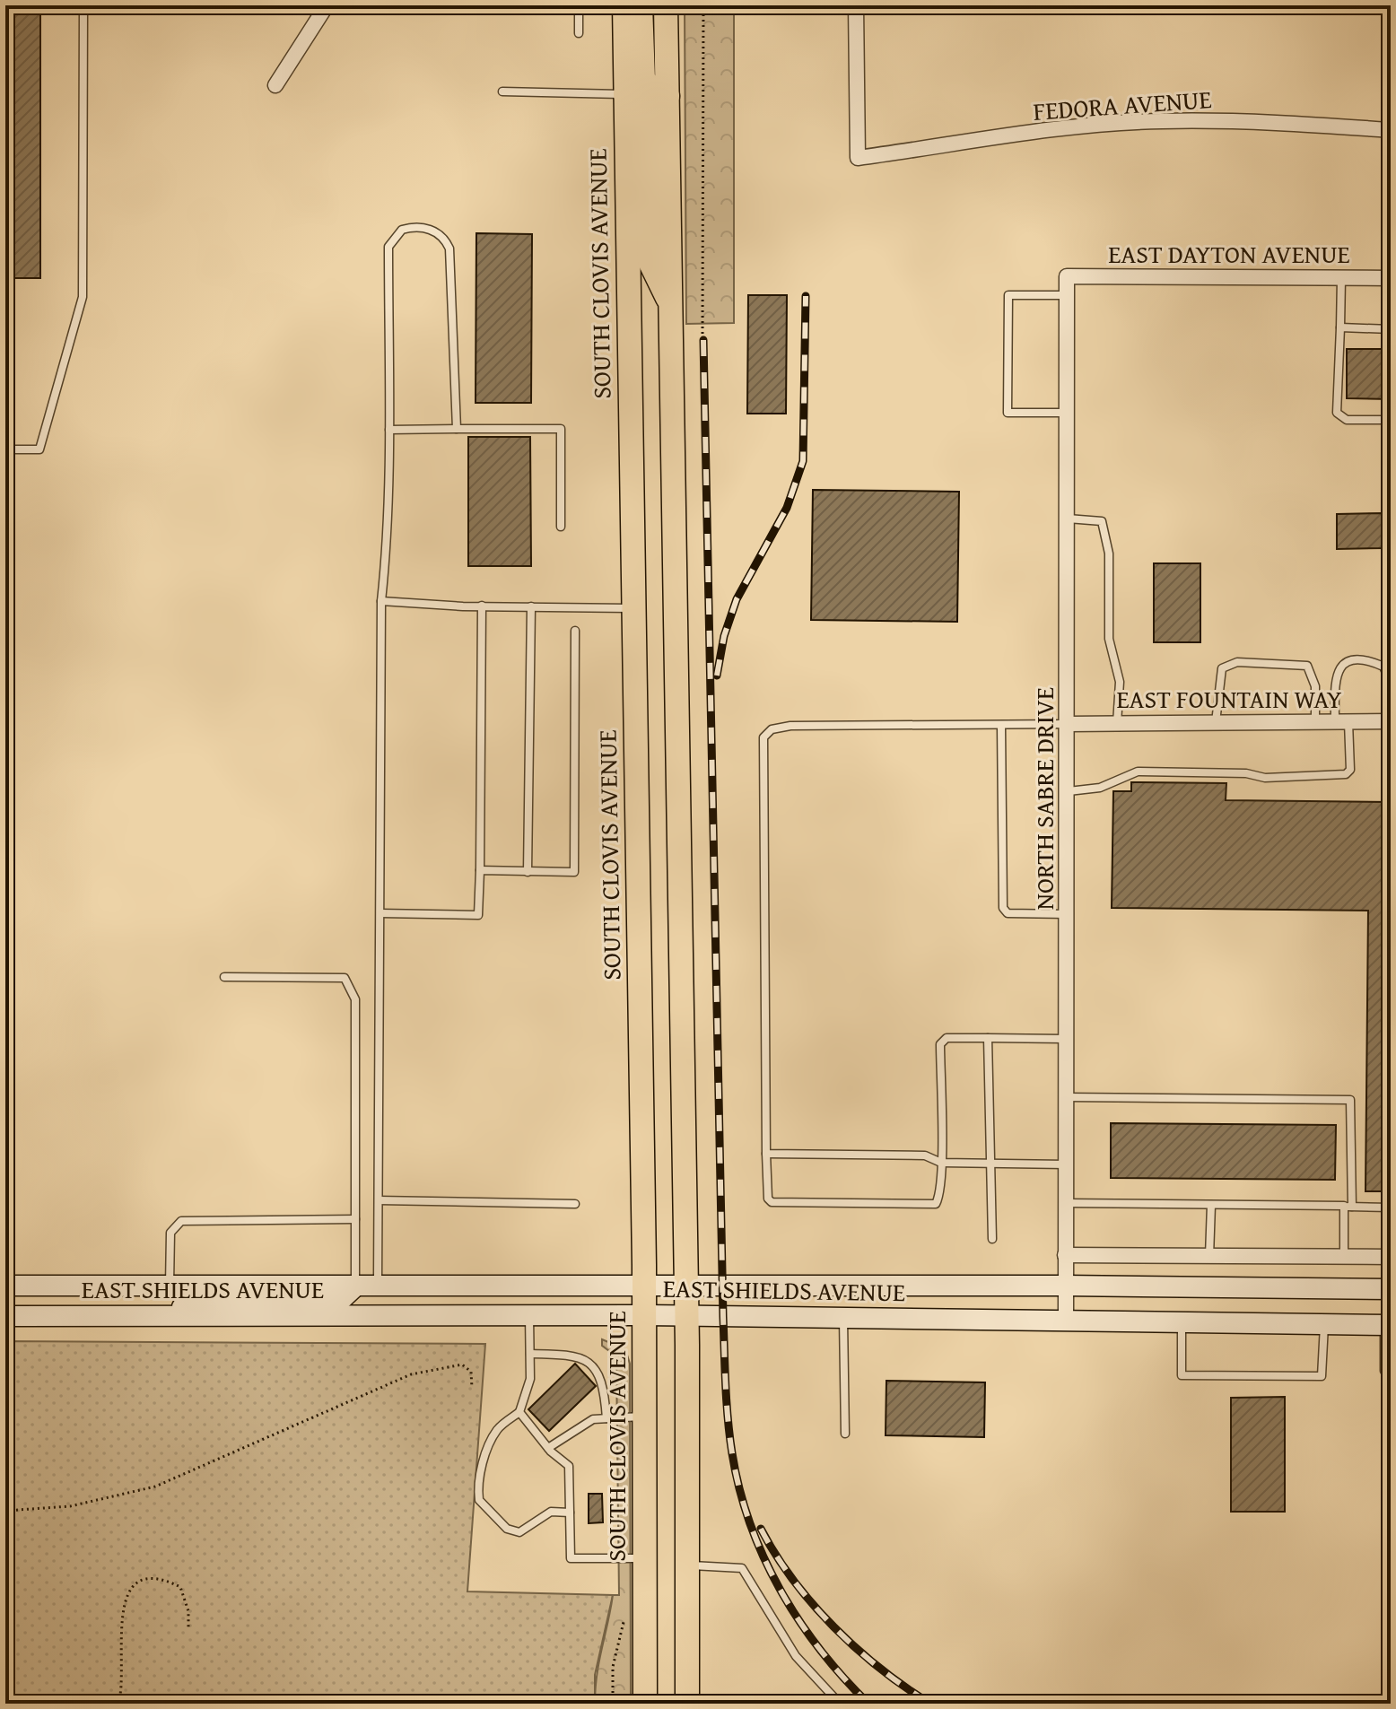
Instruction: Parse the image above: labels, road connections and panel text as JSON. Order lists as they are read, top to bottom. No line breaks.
{"streets":{"main road":["SOUTH CLOVIS AVENUE","EAST SHIELDS AVENUE"],"street":["FEDORA AVENUE","EAST DAYTON AVENUE","EAST FOUNTAIN WAY","NORTH SABRE DRIVE"]},"crossings":[["EAST DAYTON AVENUE","NORTH SABRE DRIVE"],["SOUTH CLOVIS AVENUE","EAST SHIELDS AVENUE"],["EAST FOUNTAIN WAY","NORTH SABRE DRIVE"],["NORTH SABRE DRIVE","EAST SHIELDS AVENUE"]]}
